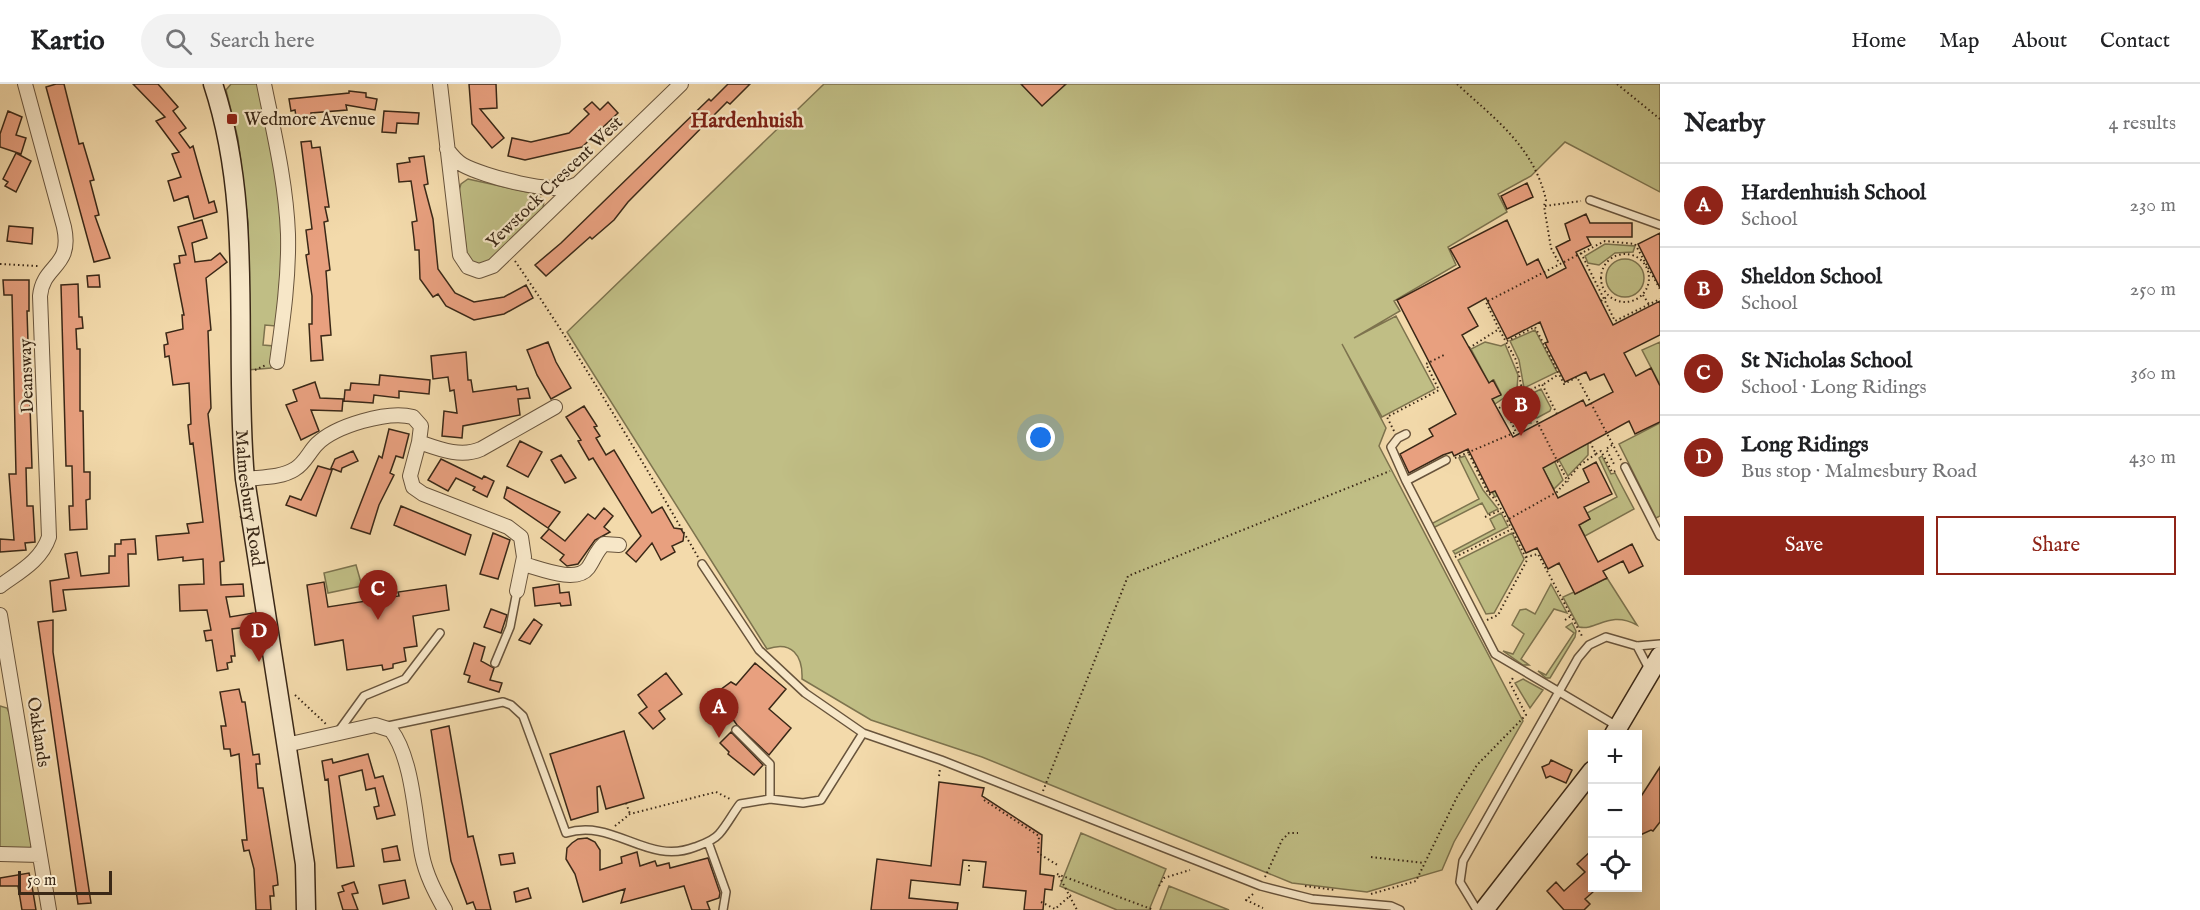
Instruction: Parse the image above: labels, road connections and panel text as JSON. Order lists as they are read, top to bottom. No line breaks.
{"streets":{"main road":["Malmesbury Road"],"street":["Yewstock Crescent West","Deansway","Oaklands"]},"districts":["Hardenhuish"],"places":{"transit":["Wedmore Avenue"]},"scale_bar":"50 m","page":{"header":"Kartio","search":"Search here","nav":["Home","Map","About","Contact"],"heading":["Nearby","4 results"],"list":[{"mark":"A","name":"Hardenhuish School","note":"School","value":"230 m"},{"mark":"B","name":"Sheldon School","note":"School","value":"250 m"},{"mark":"C","name":"St Nicholas School","note":"School · Long Ridings","value":"360 m"},{"mark":"D","name":"Long Ridings","note":"Bus stop · Malmesbury Road","value":"430 m"}],"pins":["B","C","D","A"],"buttons":["Save","Share"],"map_buttons":["+","−"],"scale":"50 m"}}
